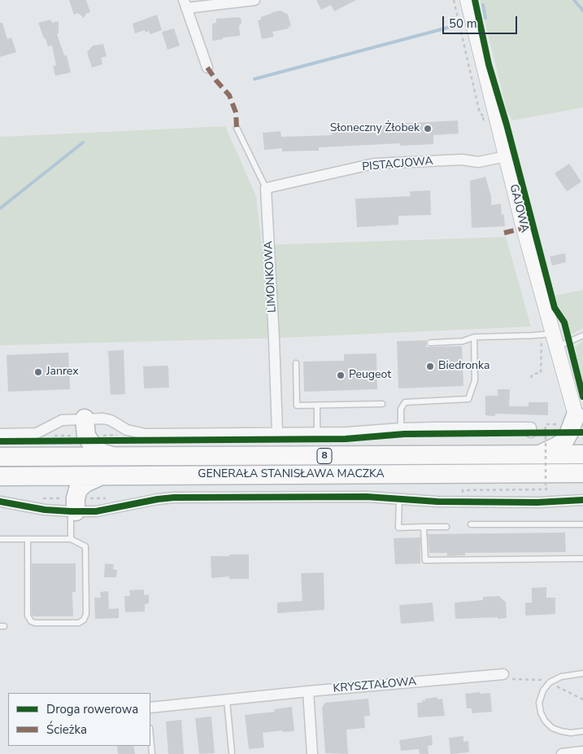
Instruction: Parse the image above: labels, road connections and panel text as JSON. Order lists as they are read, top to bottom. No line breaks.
{"streets":{"highway":["8","GENERAŁA STANISŁAWA MACZKA"],"street":["PISTACJOWA","GAJOWA","LIMONKOWA","KRYSZTAŁOWA"]},"crossings":[["PISTACJOWA","GAJOWA"],["PISTACJOWA","LIMONKOWA"]],"places":["Słoneczny Żłobek","Biedronka","Janrex","Peugeot"],"legend":["Droga rowerowa","Ścieżka"],"scale_bar":"50 m"}
